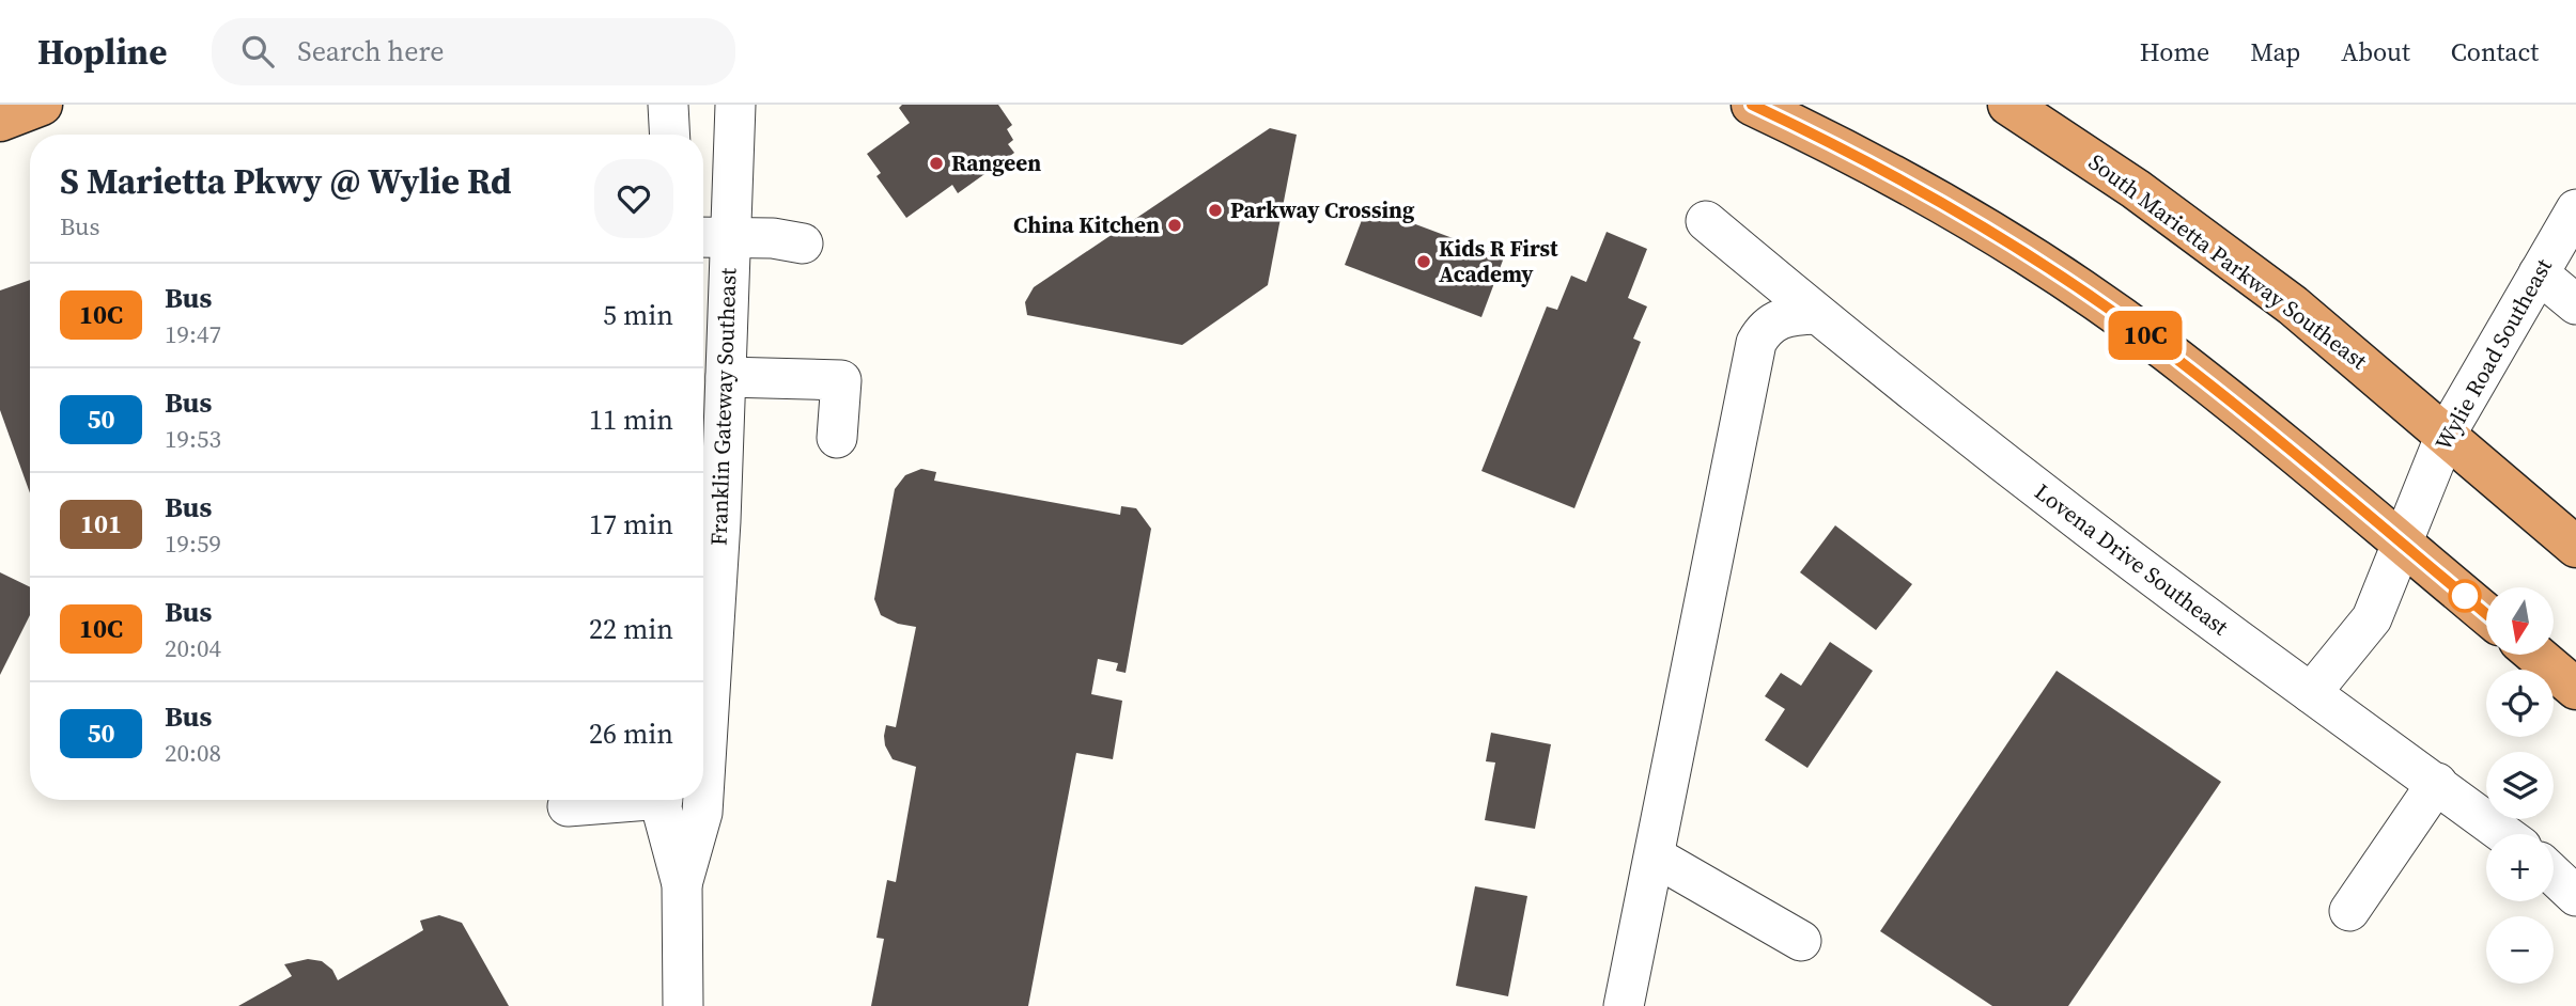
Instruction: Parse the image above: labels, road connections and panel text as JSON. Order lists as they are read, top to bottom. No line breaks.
{"streets":{"highway":["South Marietta Parkway Southeast"],"street":["Wylie Road Southeast","Franklin Gateway Southeast","Lovena Drive Southeast"]},"crossings":[["South Marietta Parkway Southeast","Wylie Road Southeast"]],"places":["Rangeen","Parkway Crossing","China Kitchen","Kids R First Academy"],"lines":["bus line 10C"],"north":"bottom","page":{"header":"Hopline","search":"Search here","nav":["Home","Map","About","Contact"],"on_map":"10C","heading":["S Marietta Pkwy @ Wylie Rd","Bus"],"list":[{"mark":"10C","name":"Bus","note":"19:47","value":"5 min"},{"mark":"50","name":"Bus","note":"19:53","value":"11 min"},{"mark":"101","name":"Bus","note":"19:59","value":"17 min"},{"mark":"10C","name":"Bus","note":"20:04","value":"22 min"},{"mark":"50","name":"Bus","note":"20:08","value":"26 min"}],"map_buttons":["+","−"]}}
